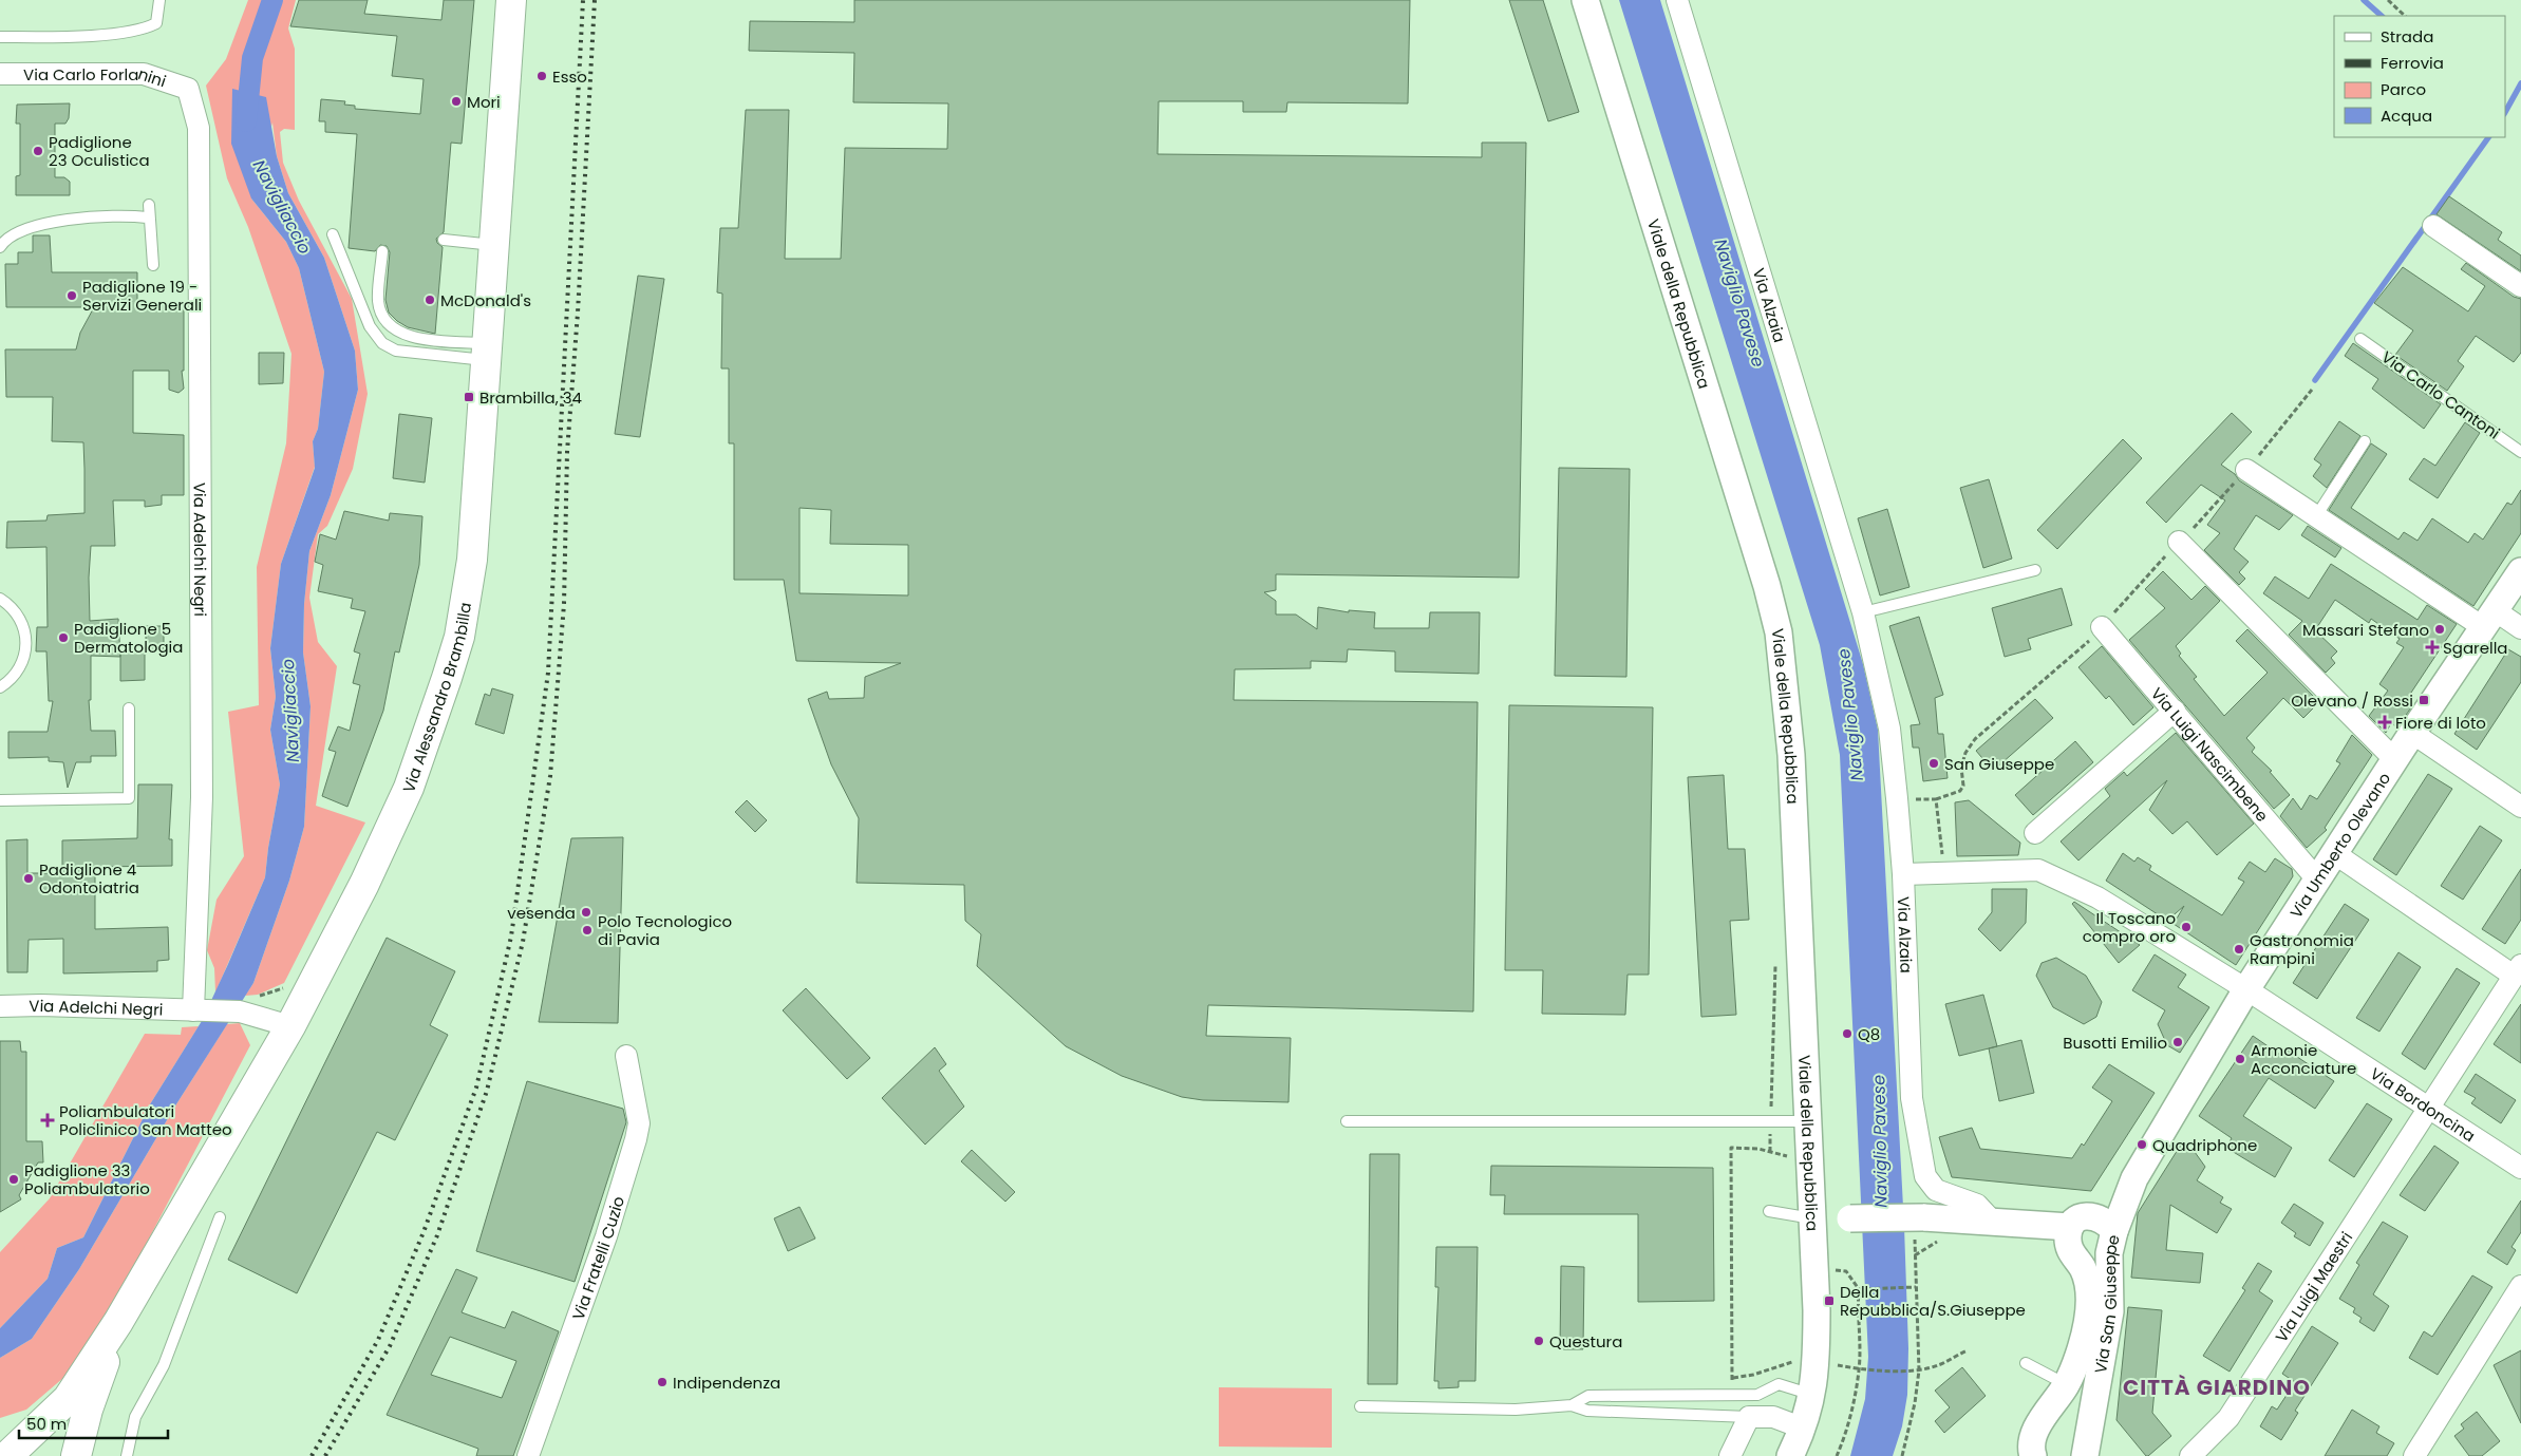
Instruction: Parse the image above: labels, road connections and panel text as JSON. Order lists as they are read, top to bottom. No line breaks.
{"streets":{"main road":["Via Alessandro Brambilla"],"street":["Via Carlo Forlanini","Viale della Repubblica","Via Alzaia","Via Adelchi Negri","Via Luigi Nascimbene","Via Umberto Olevano","Via Bordoncina","Via Fratelli Cuzio","Via Luigi Maestri","Via San Giuseppe"],"lane":["Via Carlo Cantoni"]},"crossings":[["Via Carlo Forlanini","Via Adelchi Negri"],["Via Alzaia","Via Bordoncina"],["Via Adelchi Negri","Via Alessandro Brambilla"],["Via Luigi Nascimbene","Via Umberto Olevano"],["Via Umberto Olevano","Via Bordoncina"],["Via Umberto Olevano","Via San Giuseppe"],["Via Bordoncina","Via Luigi Maestri"]],"districts":["CITTÀ GIARDINO"],"water":["Navigliaccio","Naviglio Pavese"],"places":{"other":["Esso","Mori","Padiglione 23 Oculistica","Padiglione 19 - Servizi Generali","McDonald's","Massari Stefano","Padiglione 5 Dermatologia","San Giuseppe","Padiglione 4 Odontoiatria","vesenda","Il Toscano compro oro","Polo Tecnologico di Pavia","Gastronomia Rampini","Q8","Busotti Emilio","Armonie Acconciature","Quadriphone","Padiglione 33 Poliambulatorio","Questura","Indipendenza"],"transit":["Brambilla, 34","Olevano / Rossi","Della Repubblica/S.Giuseppe"],"health":["Sgarella","Fiore di loto","Poliambulatori Policlinico San Matteo"]},"legend":["Strada","Ferrovia","Parco","Acqua"],"scale_bar":"50 m"}
